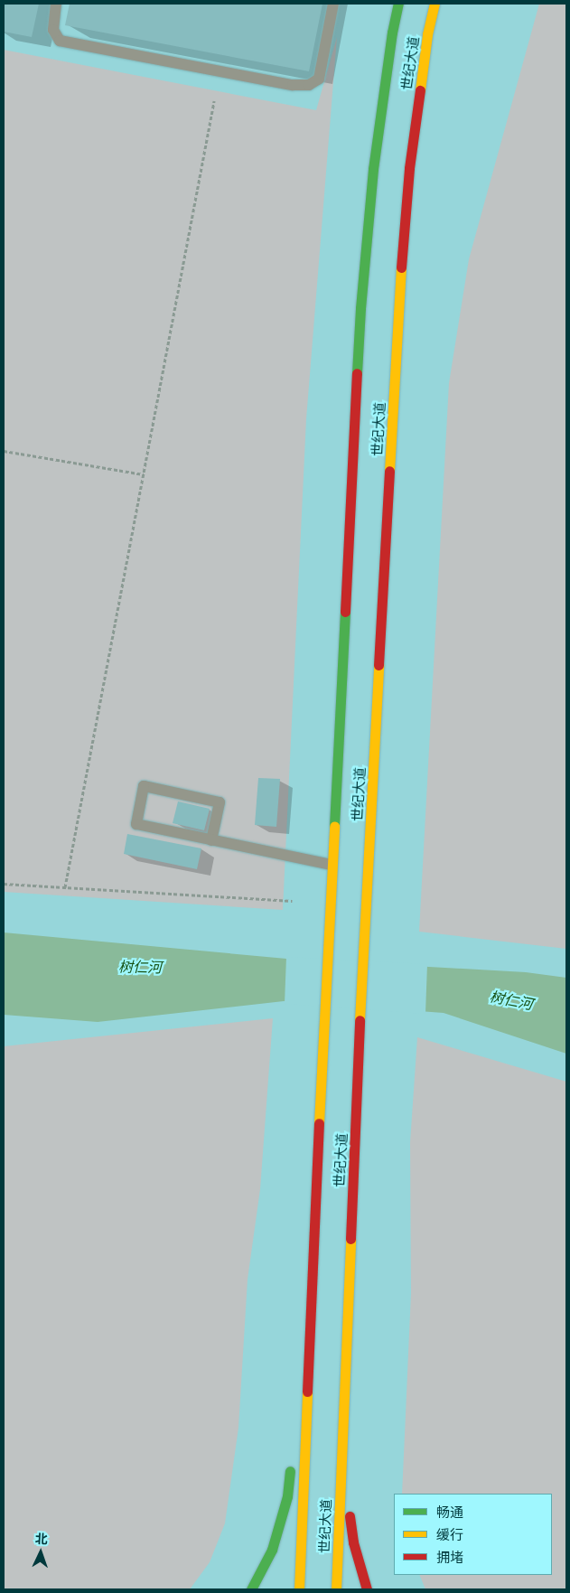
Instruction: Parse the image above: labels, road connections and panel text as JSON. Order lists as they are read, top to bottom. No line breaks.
{"streets":{"street":["世纪大道"]},"water":["树仁河"],"legend":["畅通","缓行","拥堵"],"north":"top"}
